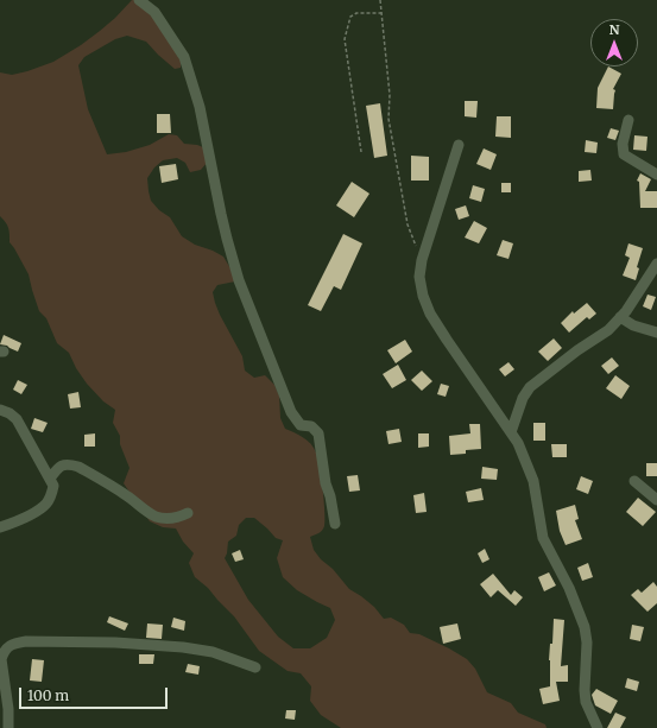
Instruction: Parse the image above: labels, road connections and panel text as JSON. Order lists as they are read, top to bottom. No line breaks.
{"scale_bar":"100 m","north":"top"}
